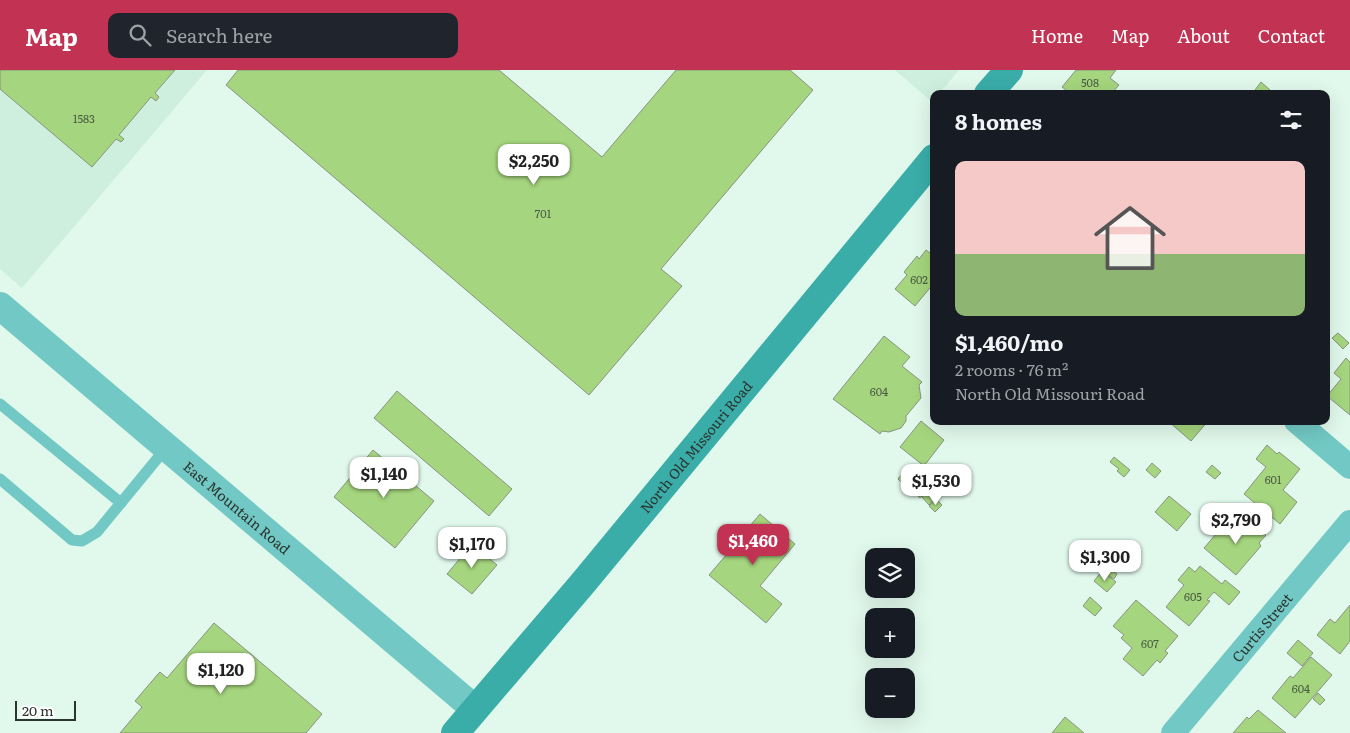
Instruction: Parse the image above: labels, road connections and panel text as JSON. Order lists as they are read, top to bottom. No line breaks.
{"streets":{"main road":["North Old Missouri Road"],"street":["East Mountain Road","Curtis Street"]},"crossings":[["North Old Missouri Road","East Mountain Road"]],"house_numbers":["508","1583","701","602","604","601","605","607","604"],"scale_bar":"20 m","page":{"header":"Map","search":"Search here","nav":["Home","Map","About","Contact"],"heading":"8 homes","price":["$2,250","$1,140","$1,530","$2,790","$1,460","$1,170","$1,300","$1,120"],"list":[{"name":"$1,460/mo","note":"2 rooms · 76 m² · North Old Missouri Road"}],"map_buttons":["+","−"],"scale":"20 m"}}
